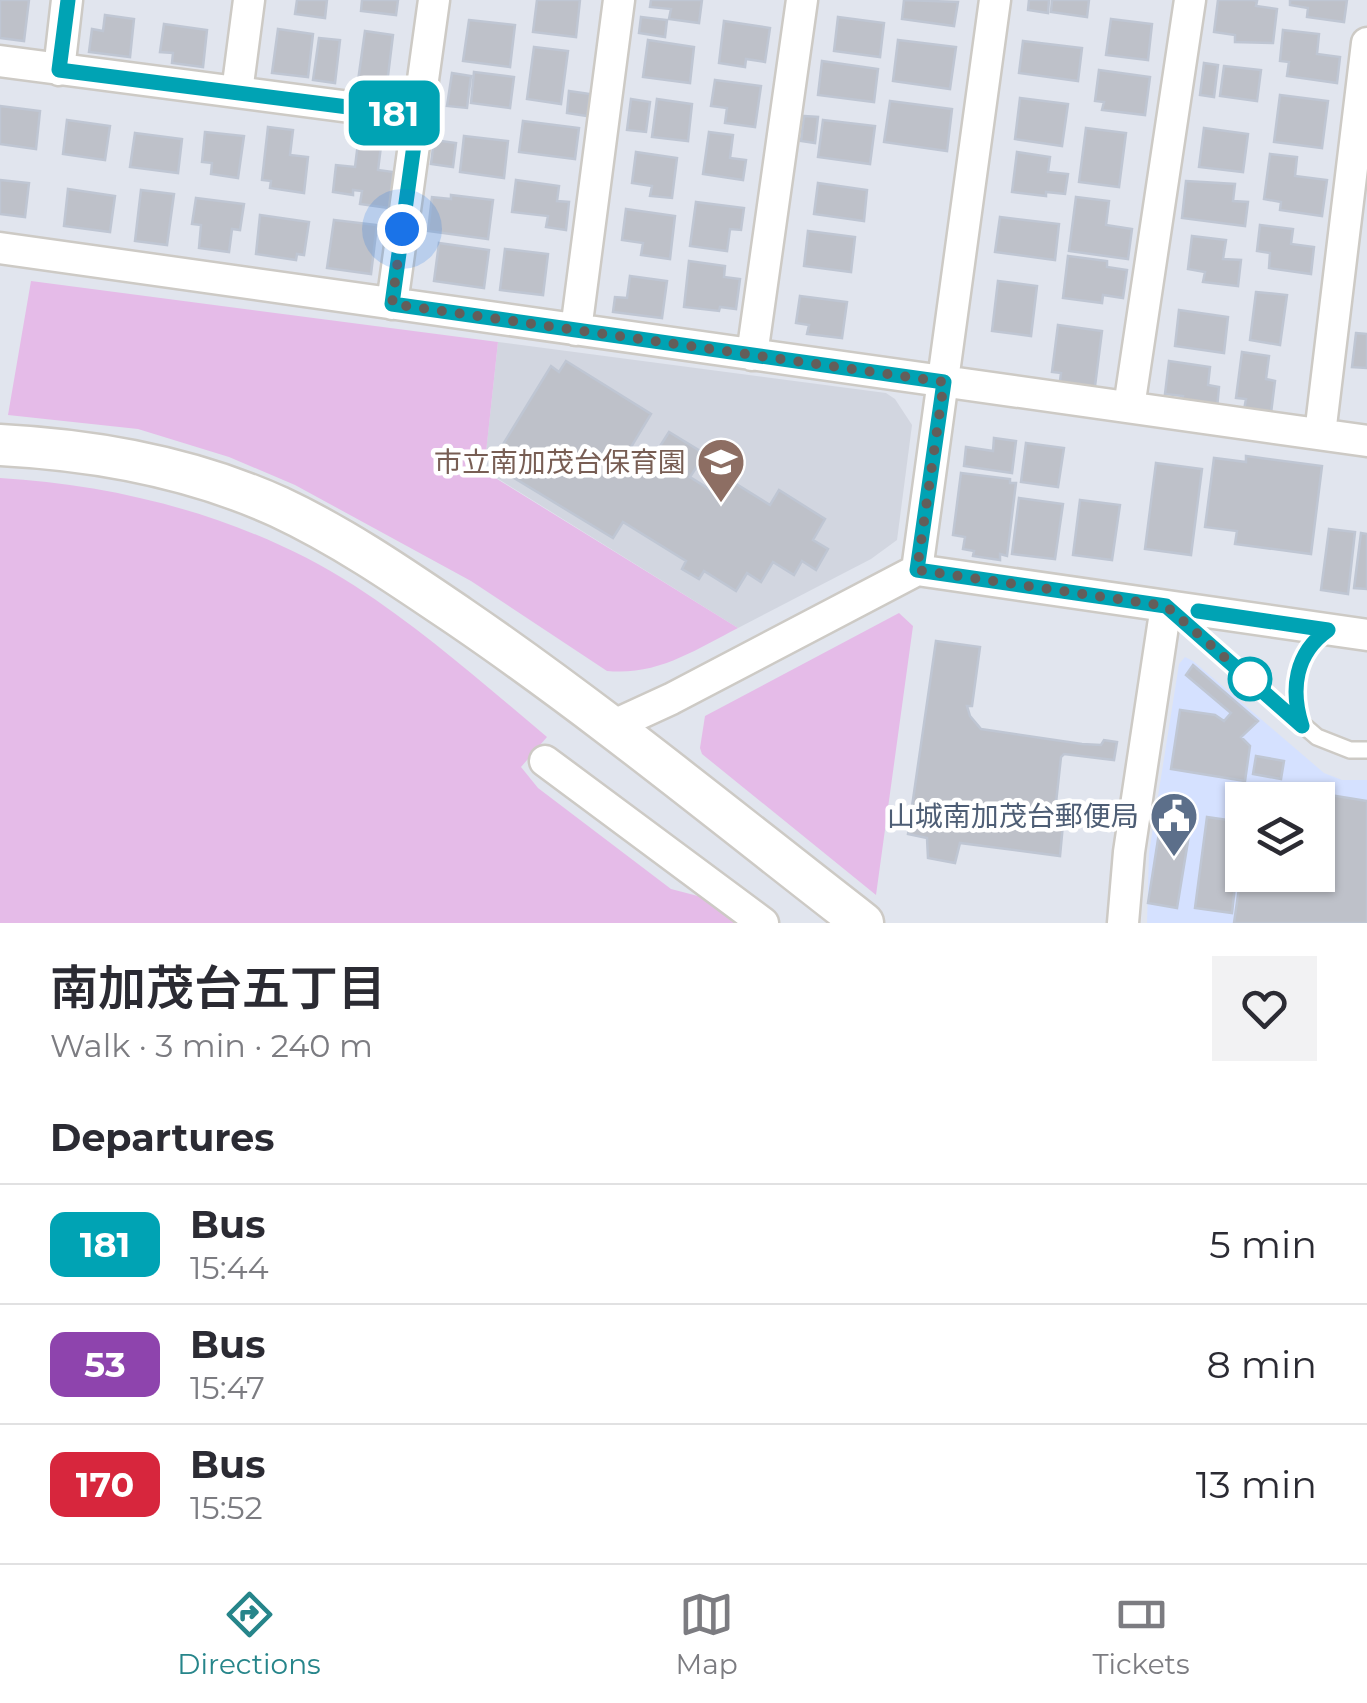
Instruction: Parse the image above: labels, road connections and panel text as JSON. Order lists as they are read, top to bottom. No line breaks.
{"places":{"school or university":["市立南加茂台保育園"],"public building":["山城南加茂台郵便局"]},"lines":["bus line 181"],"page":{"on_map":"181","heading":[["南加茂台五丁目","Walk · 3 min · 240 m"],"Departures"],"list":[{"mark":"181","name":"Bus","note":"15:44","value":"5 min"},{"mark":"53","name":"Bus","note":"15:47","value":"8 min"},{"mark":"170","name":"Bus","note":"15:52","value":"13 min"}],"tabs":["Directions","Map","Tickets"]}}
